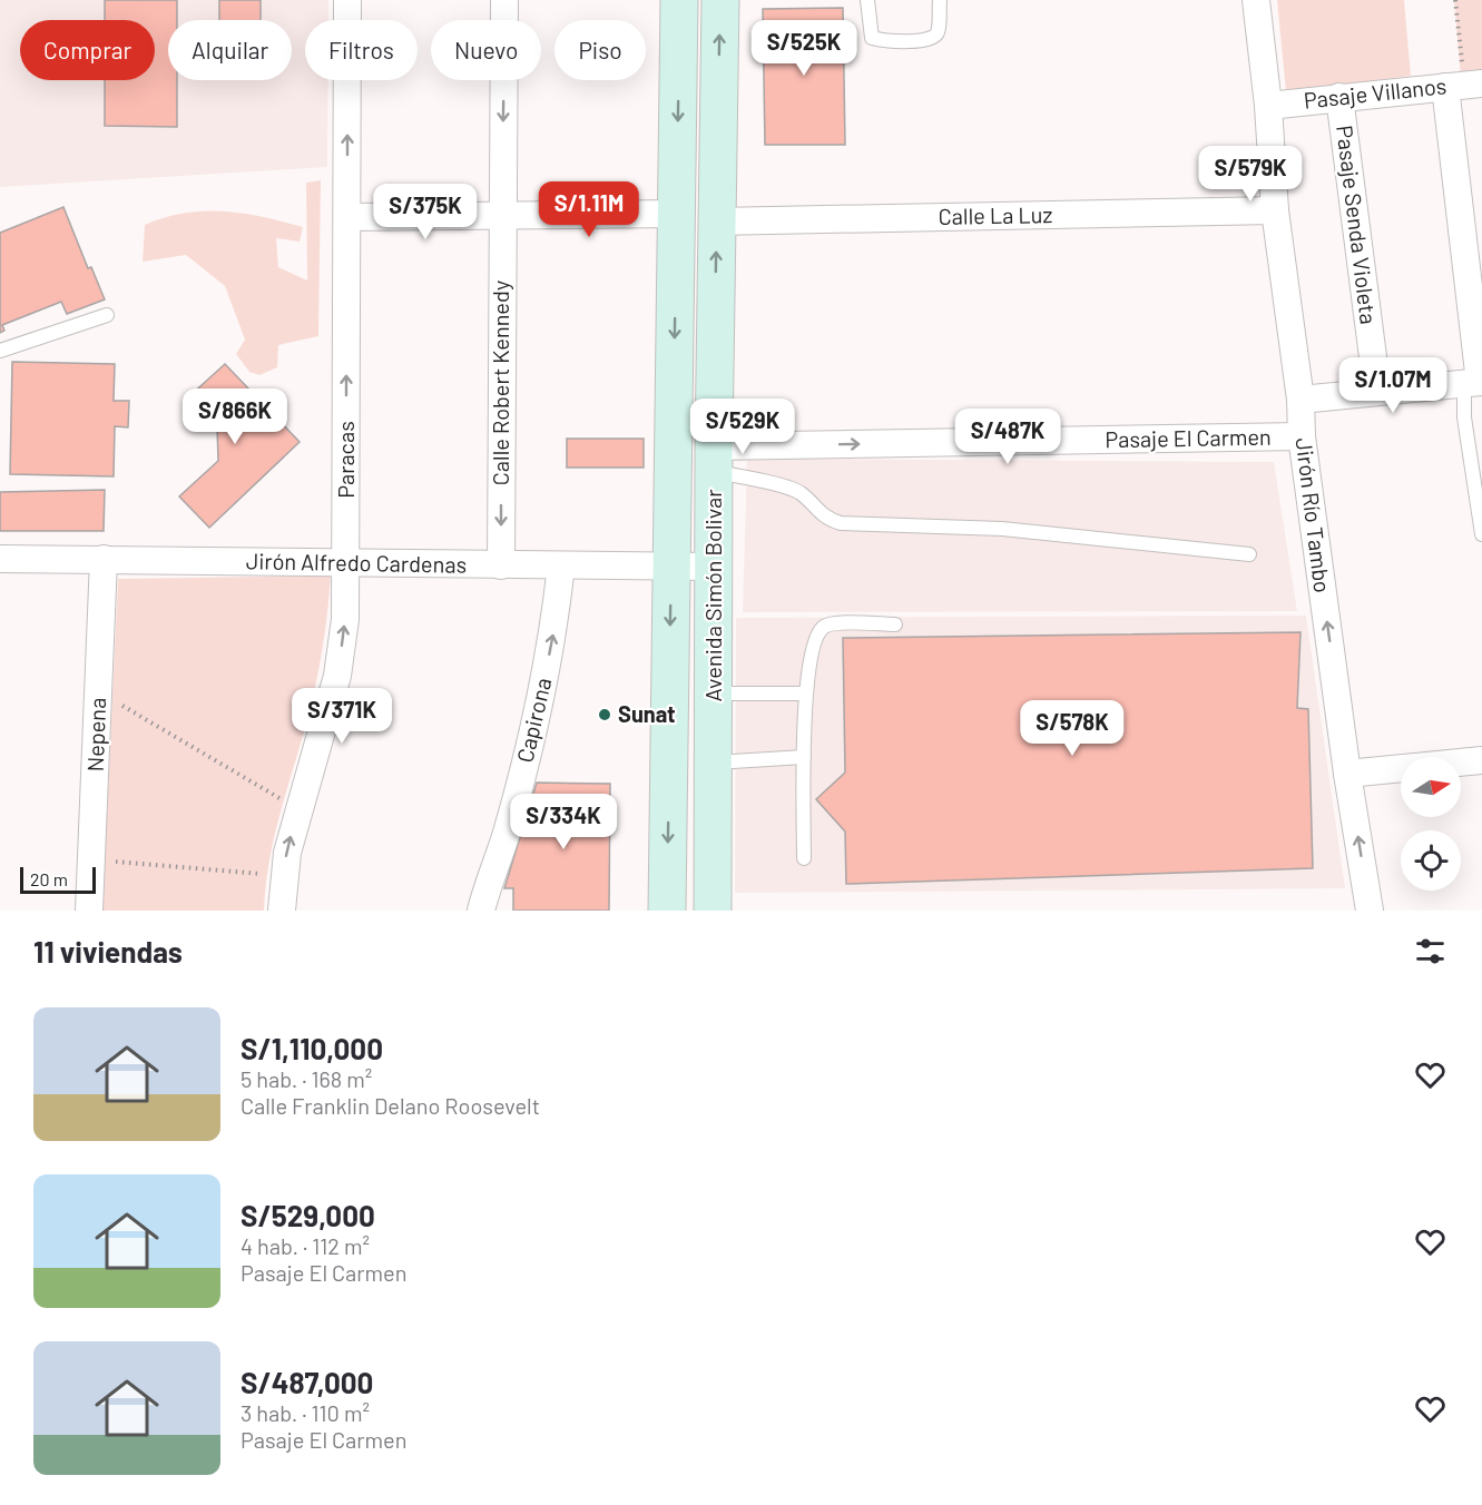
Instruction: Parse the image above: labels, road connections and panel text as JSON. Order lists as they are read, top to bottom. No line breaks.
{"streets":{"main road":["Avenida Simón Bolivar"],"street":["Pasaje Villanos","Calle La Luz","Pasaje Senda Violeta","Calle Robert Kennedy","Pasaje El Carmen","Paracas","Jirón Río Tambo","Jirón Alfredo Cardenas","Capirona","Nepena"]},"crossings":[["Pasaje Villanos","Pasaje Senda Violeta"],["Pasaje Villanos","Jirón Río Tambo"],["Calle La Luz","Jirón Río Tambo"],["Calle La Luz","Avenida Simón Bolivar"],["Calle Robert Kennedy","Jirón Alfredo Cardenas"],["Pasaje El Carmen","Jirón Río Tambo"],["Pasaje El Carmen","Avenida Simón Bolivar"],["Paracas","Jirón Alfredo Cardenas"],["Jirón Alfredo Cardenas","Avenida Simón Bolivar"],["Jirón Alfredo Cardenas","Capirona"],["Jirón Alfredo Cardenas","Nepena"]],"one_way":["Calle Robert Kennedy","Pasaje El Carmen","Paracas","Jirón Río Tambo","Capirona"],"places":["Sunat"],"scale_bar":"20 m","north":"right","page":{"price":["S/525K","S/579K","S/1.11M","S/375K","S/1.07M","S/866K","S/529K","S/487K","S/371K","S/578K","S/334K"],"chip":["Comprar","Alquilar","Filtros","Nuevo","Piso"],"scale":"20 m","heading":"11 viviendas","list":[{"name":"S/1,110,000","note":"5 hab. · 168 m² · Calle Franklin Delano Roosevelt"},{"name":"S/529,000","note":"4 hab. · 112 m² · Pasaje El Carmen"},{"name":"S/487,000","note":"3 hab. · 110 m² · Pasaje El Carmen"}]}}
